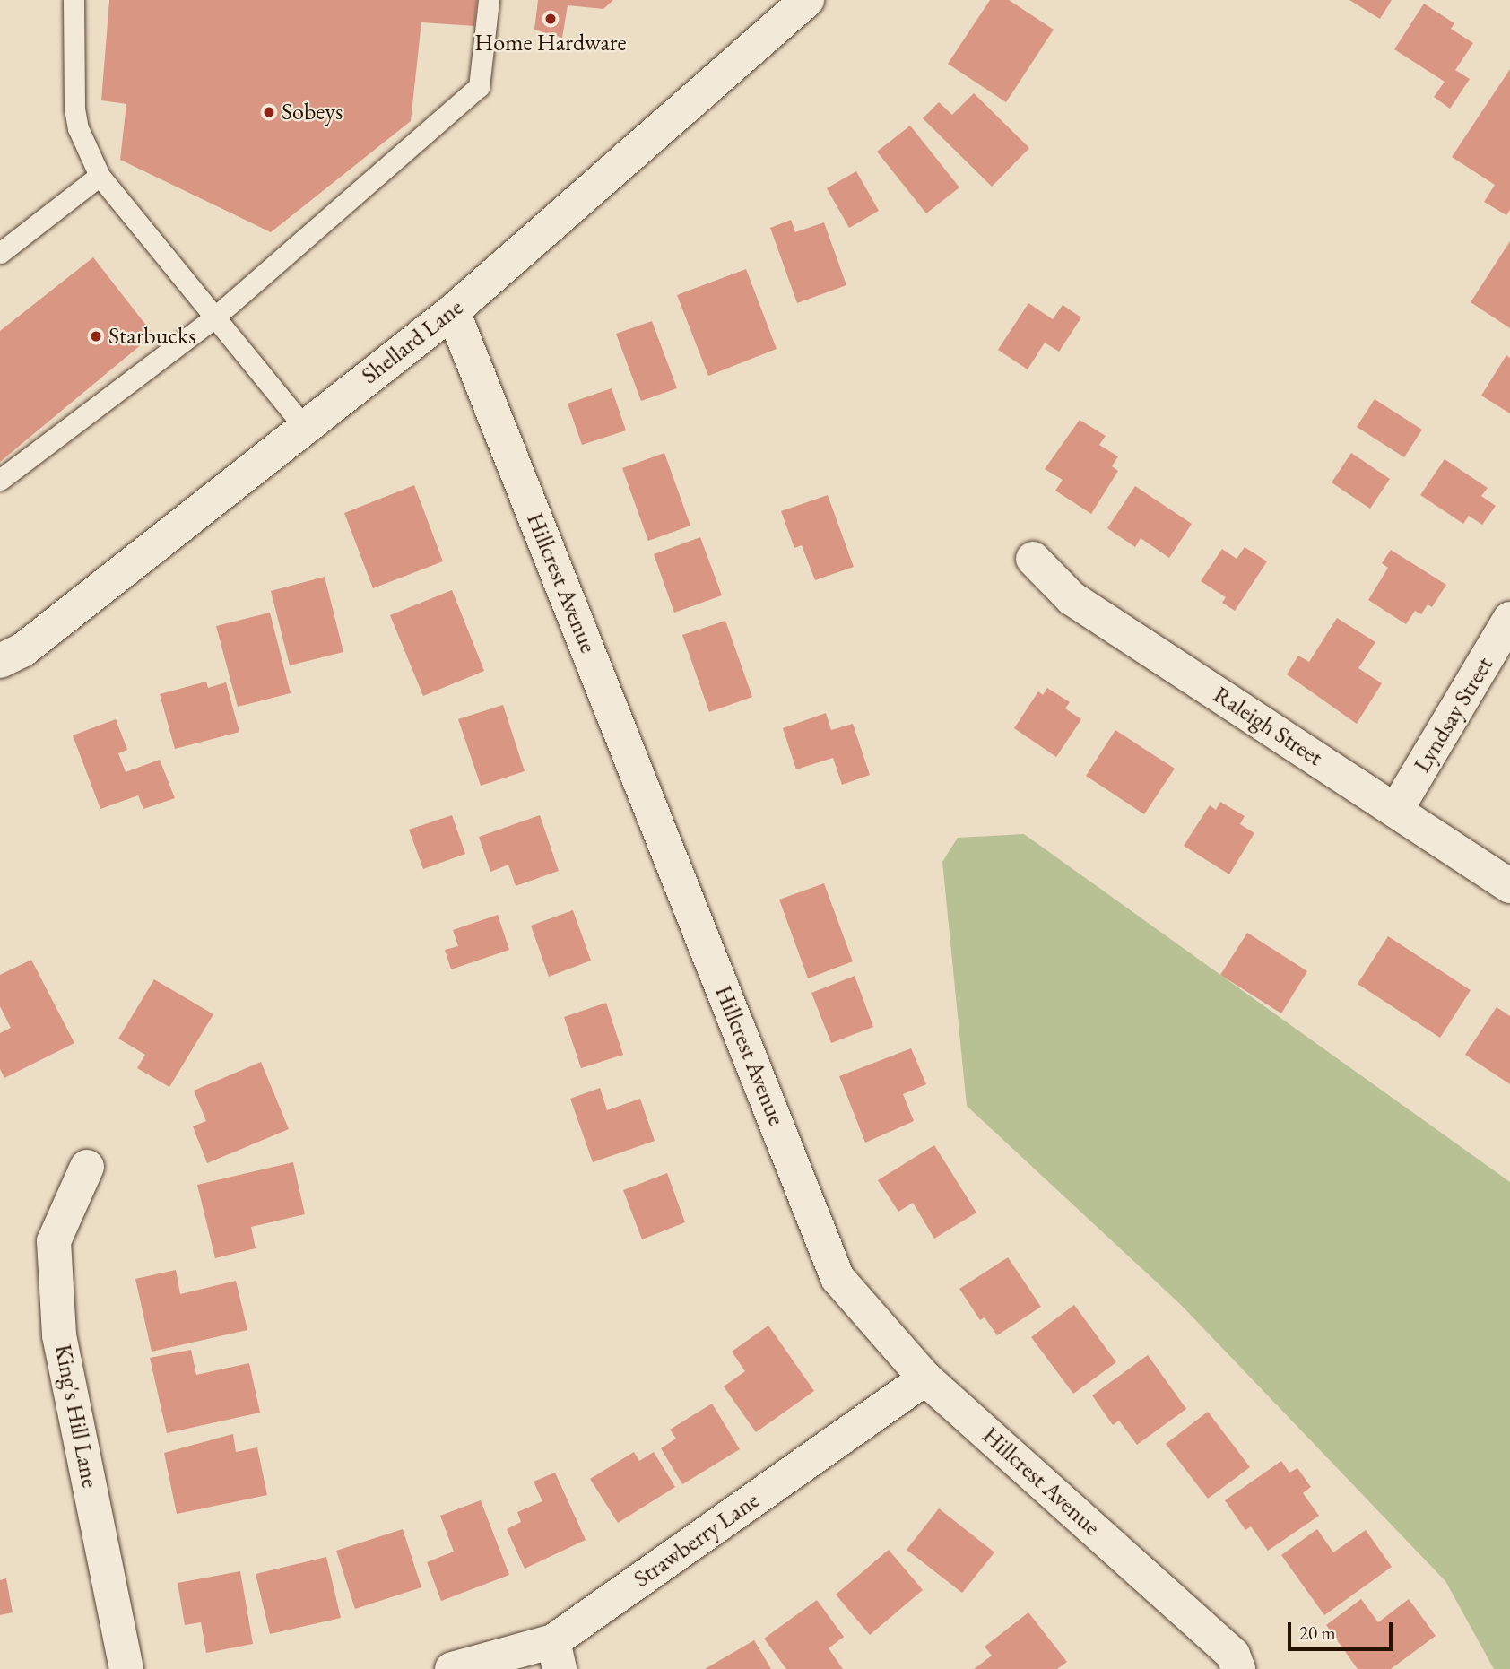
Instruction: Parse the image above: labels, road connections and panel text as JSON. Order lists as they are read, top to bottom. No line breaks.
{"streets":{"street":["Shellard Lane","Hillcrest Avenue","Lyndsay Street","Raleigh Street","King's Hill Lane","Strawberry Lane"]},"crossings":[["Shellard Lane","Hillcrest Avenue"],["Hillcrest Avenue","Strawberry Lane"],["Lyndsay Street","Raleigh Street"]],"places":["Home Hardware","Sobeys","Starbucks"],"scale_bar":"20 m"}
